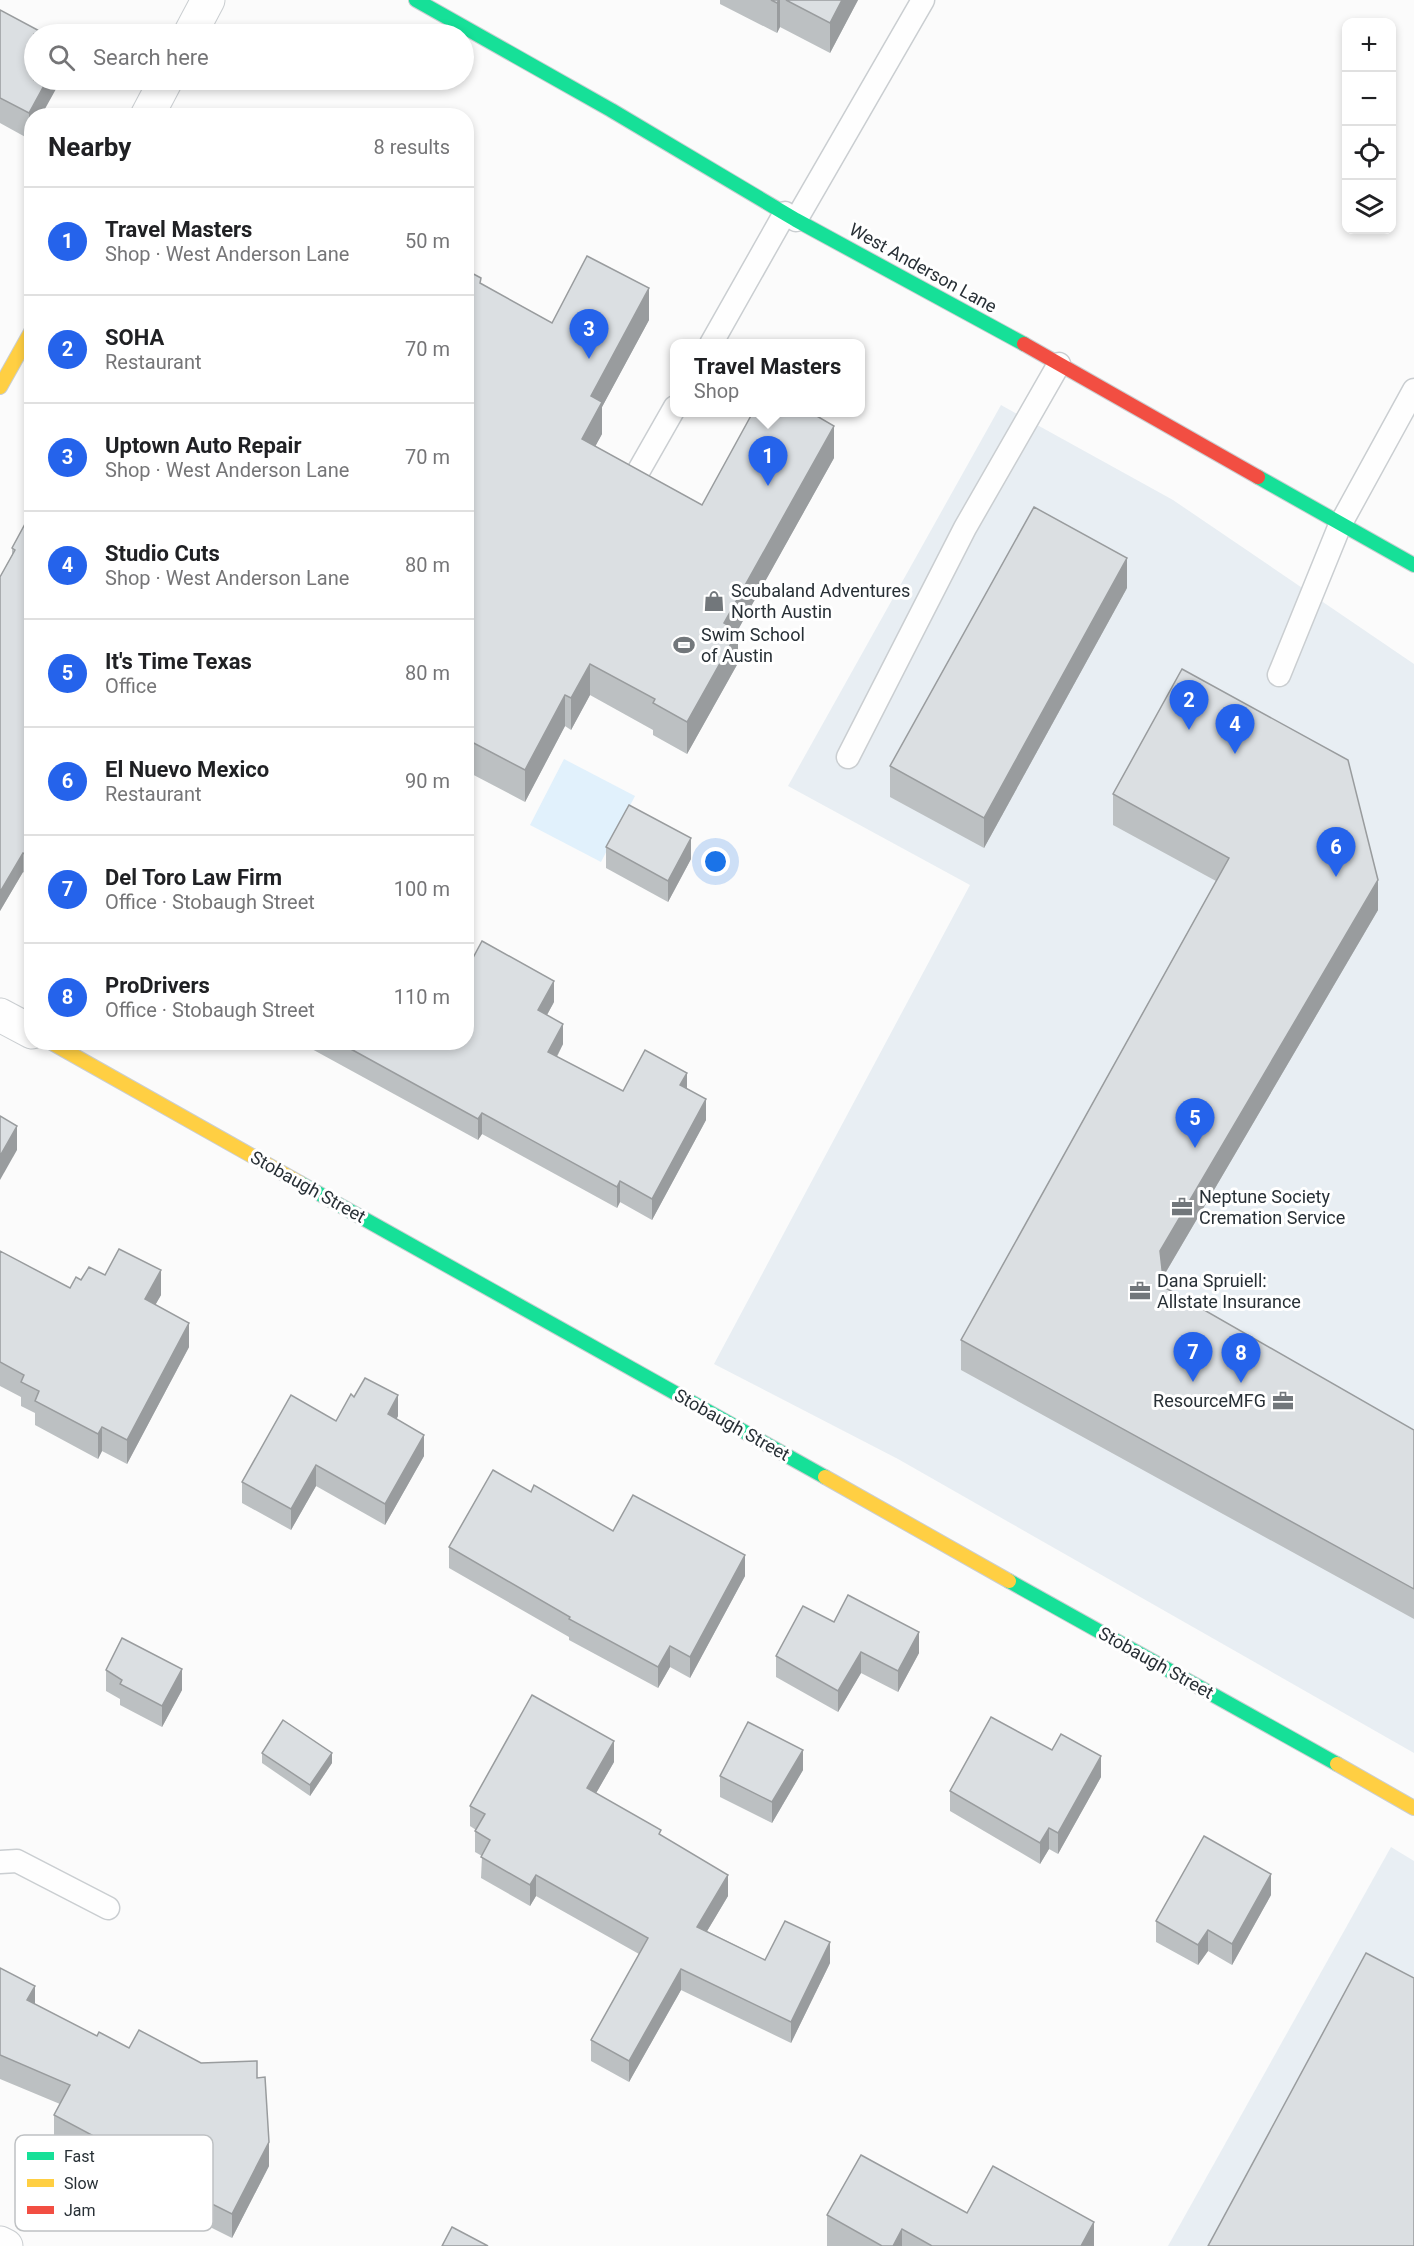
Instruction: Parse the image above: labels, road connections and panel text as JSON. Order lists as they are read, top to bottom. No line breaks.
{"streets":{"street":["West Anderson Lane","Stobaugh Street"]},"places":{"shop":["Scubaland Adventures North Austin"],"sports":["Swim School of Austin"],"office":["Neptune Society Cremation Service","Dana Spruiell: Allstate Insurance","ResourceMFG"]},"legend":["Fast","Slow","Jam"],"page":{"map_buttons":["+","−"],"search":"Search here","heading":["Nearby","8 results"],"list":[{"mark":"1","name":"Travel Masters","note":"Shop · West Anderson Lane","value":"50 m"},{"mark":"2","name":"SOHA","note":"Restaurant","value":"70 m"},{"mark":"3","name":"Uptown Auto Repair","note":"Shop · West Anderson Lane","value":"70 m"},{"mark":"4","name":"Studio Cuts","note":"Shop · West Anderson Lane","value":"80 m"},{"mark":"5","name":"It's Time Texas","note":"Office","value":"80 m"},{"mark":"6","name":"El Nuevo Mexico","note":"Restaurant","value":"90 m"},{"mark":"7","name":"Del Toro Law Firm","note":"Office · Stobaugh Street","value":"100 m"},{"mark":"8","name":"ProDrivers","note":"Office · Stobaugh Street","value":"110 m"}],"pins":["3","1","2","4","6","5","7","8"],"popup":["Travel Masters","Shop"]}}
